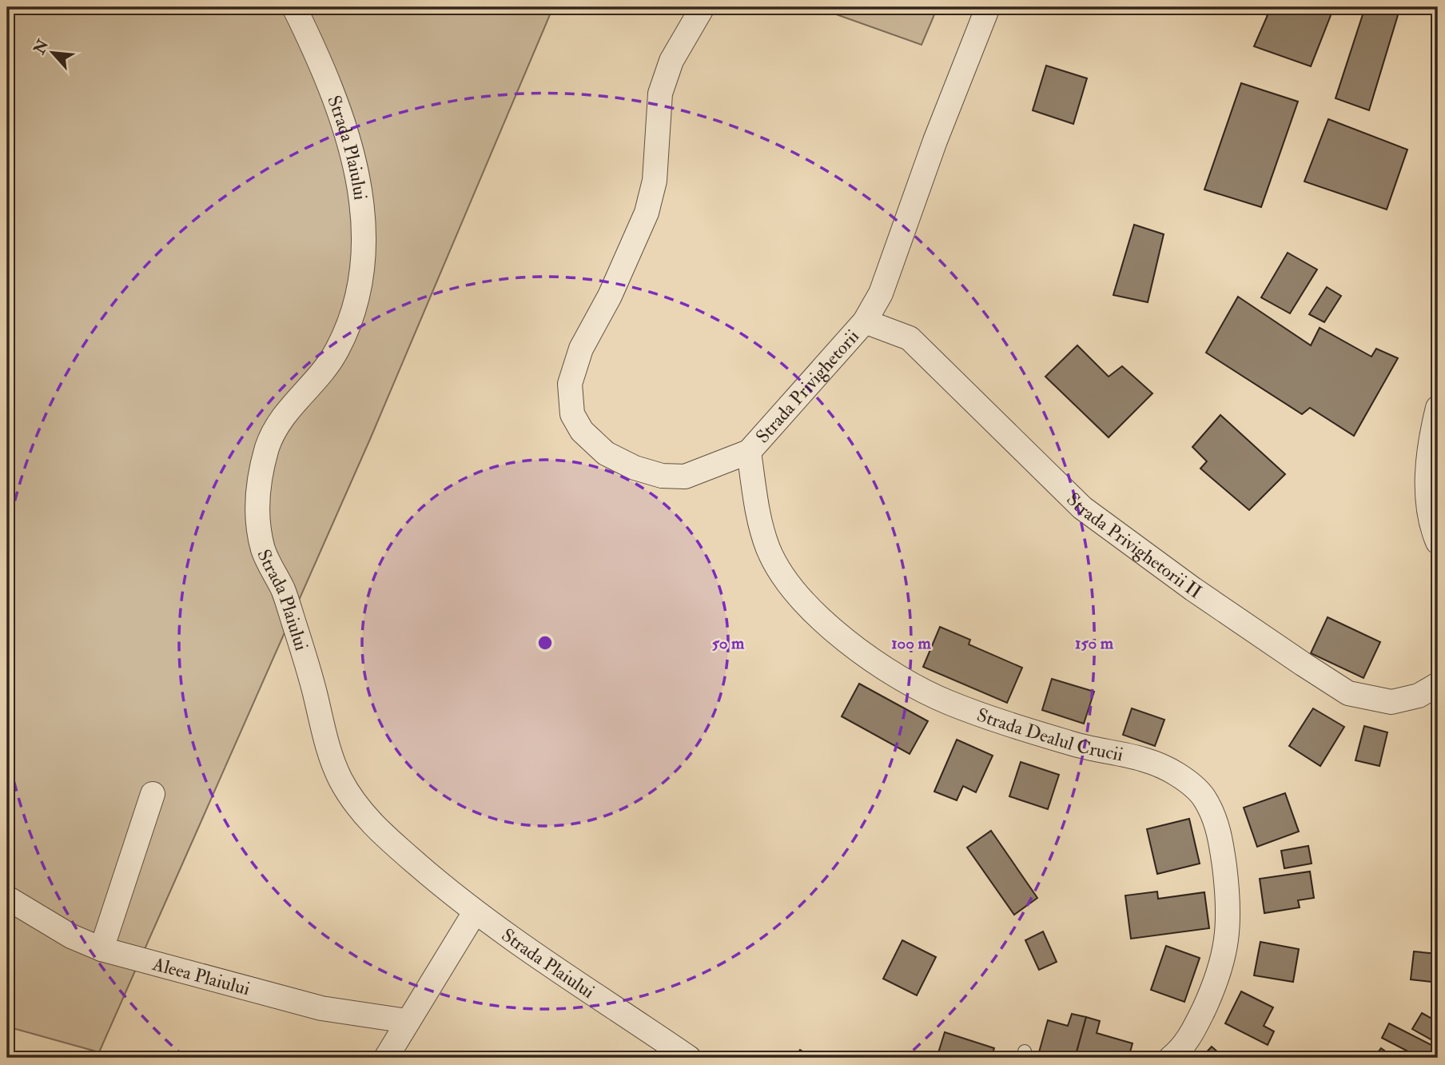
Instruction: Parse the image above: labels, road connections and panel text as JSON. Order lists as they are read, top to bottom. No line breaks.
{"streets":{"street":["Strada Plaiului","Strada Privighetorii","Strada Privighetorii II","Strada Dealul Crucii","Aleea Plaiului"]},"crossings":[["Strada Privighetorii","Strada Privighetorii II"],["Strada Privighetorii","Strada Dealul Crucii"]],"north":"top left","rings":["50 m","100 m","150 m"]}
